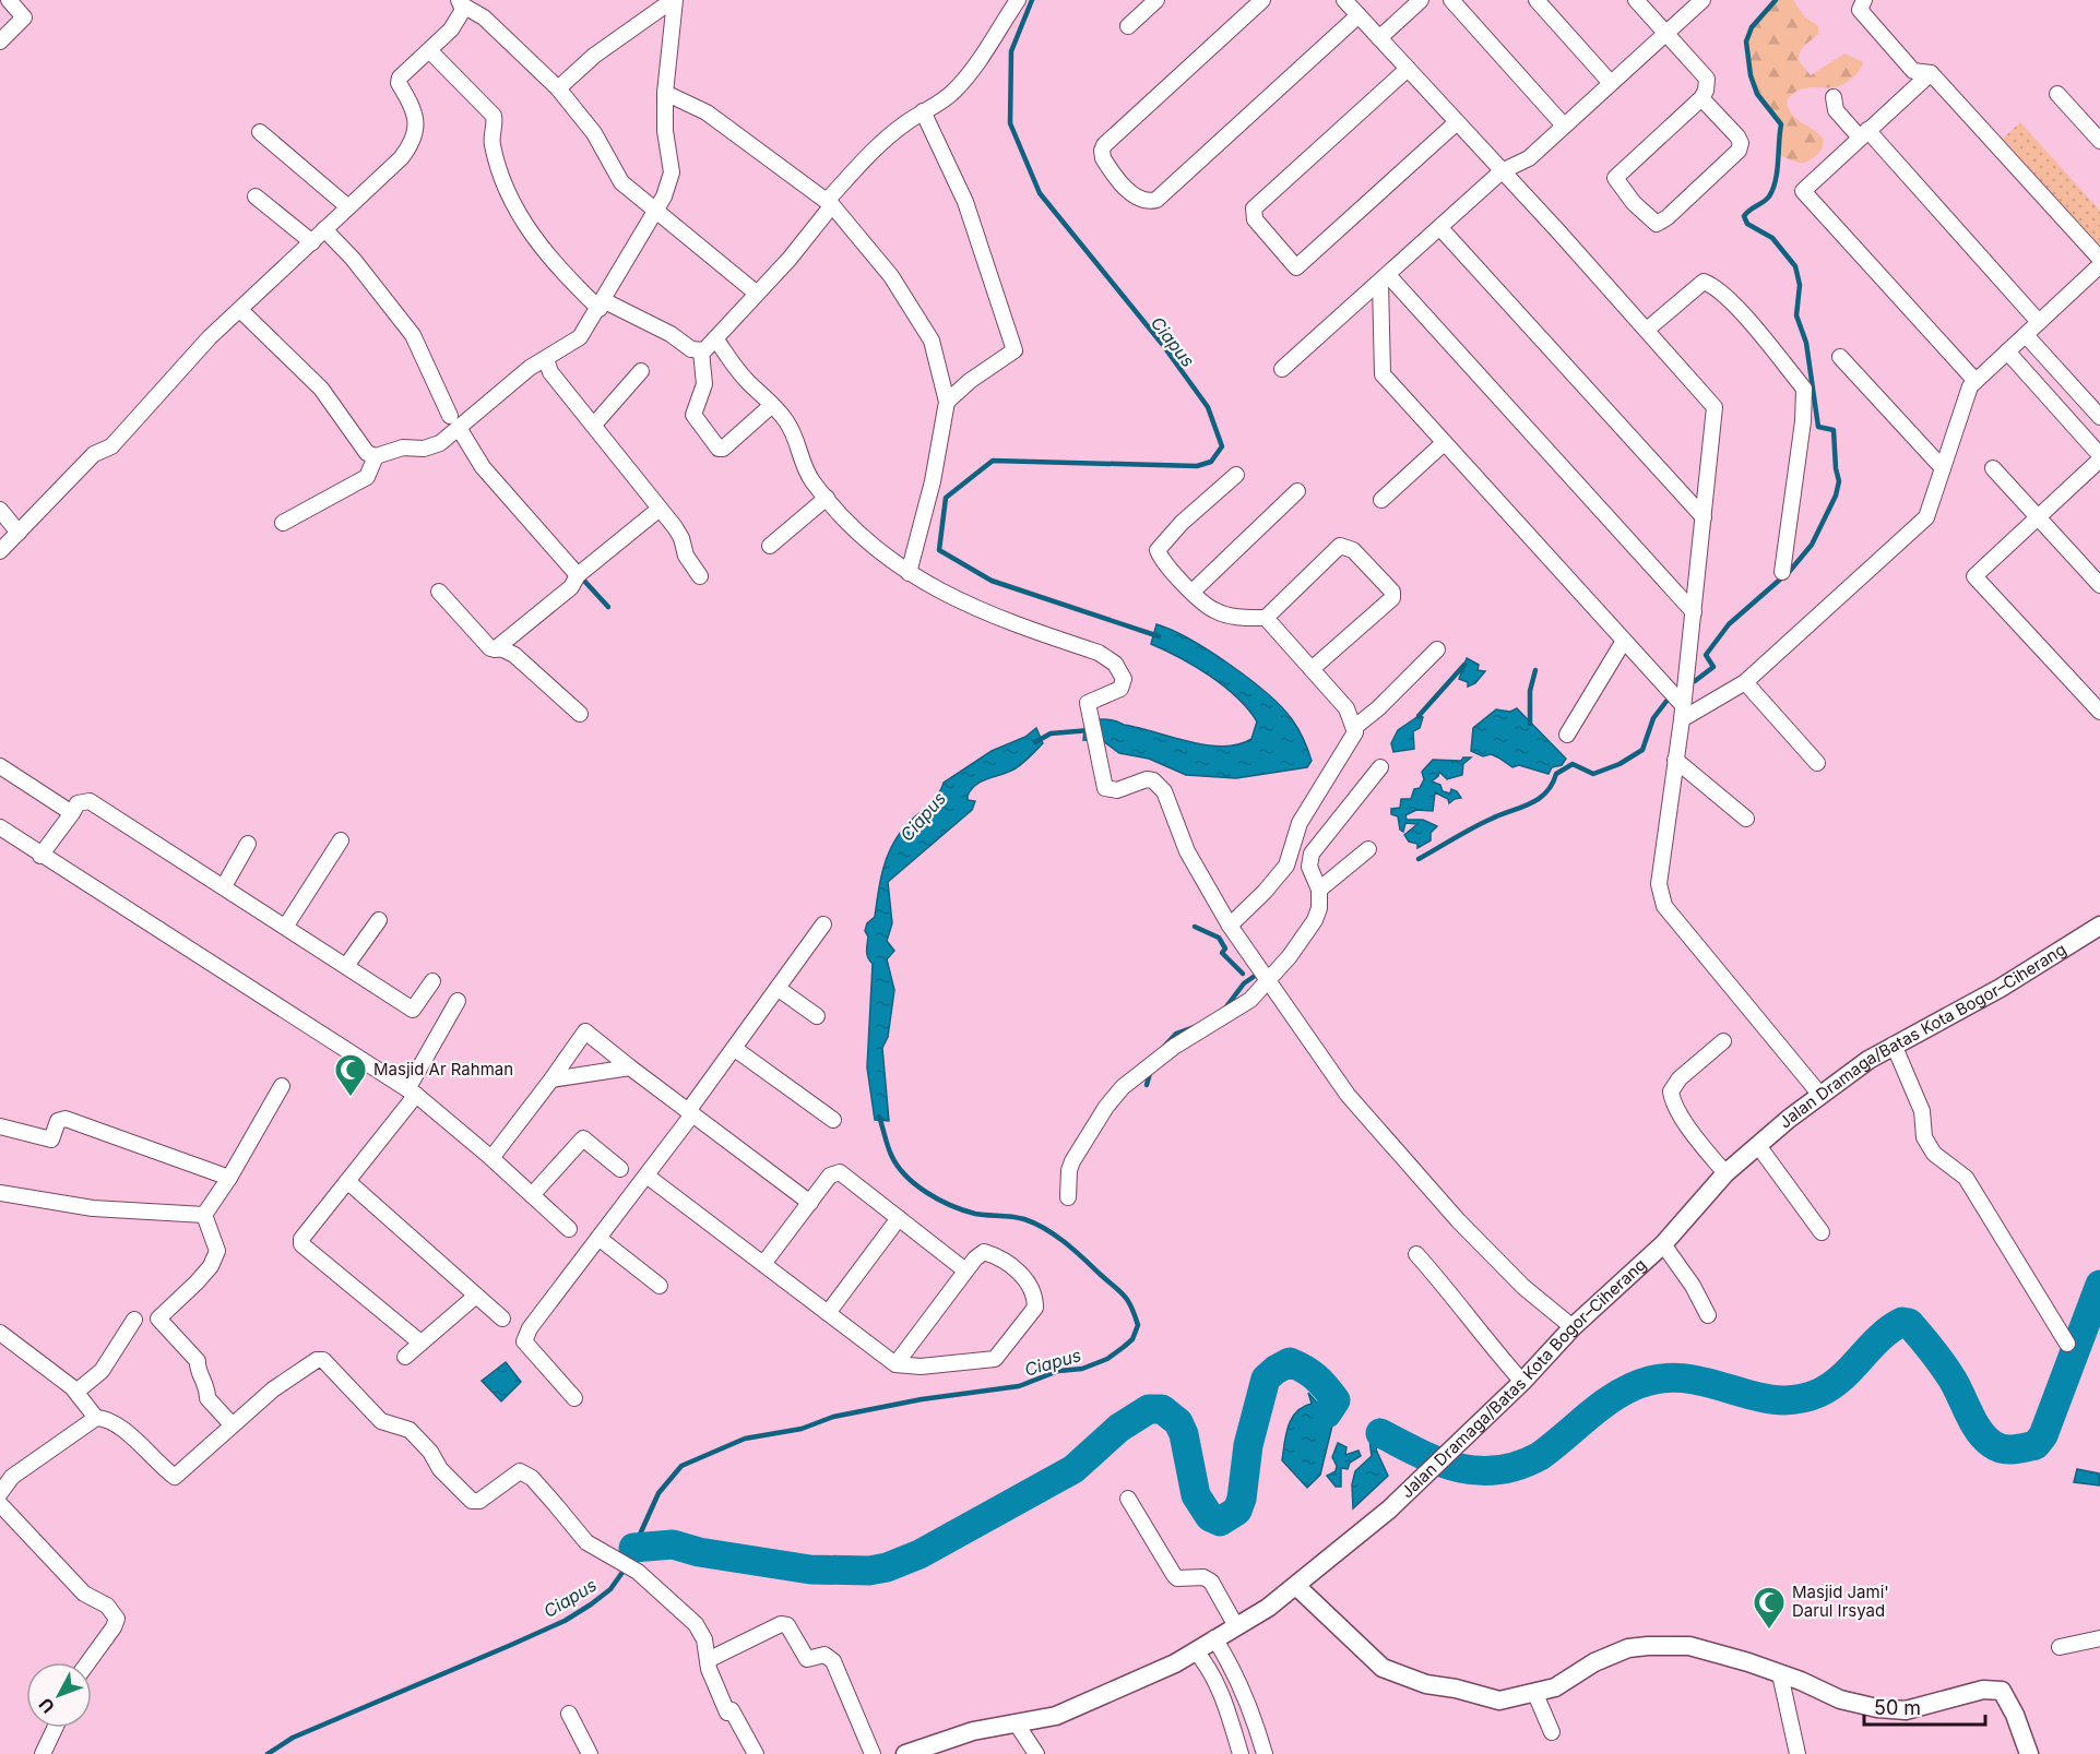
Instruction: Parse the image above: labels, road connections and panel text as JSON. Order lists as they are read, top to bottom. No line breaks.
{"streets":{"street":["Jalan Dramaga/Batas Kota Bogor–Ciherang"]},"water":["Ciapus"],"places":{"mosque":["Masjid Ar Rahman","Masjid Jami' Darul Irsyad"]},"scale_bar":"50 m","north":"bottom left"}
